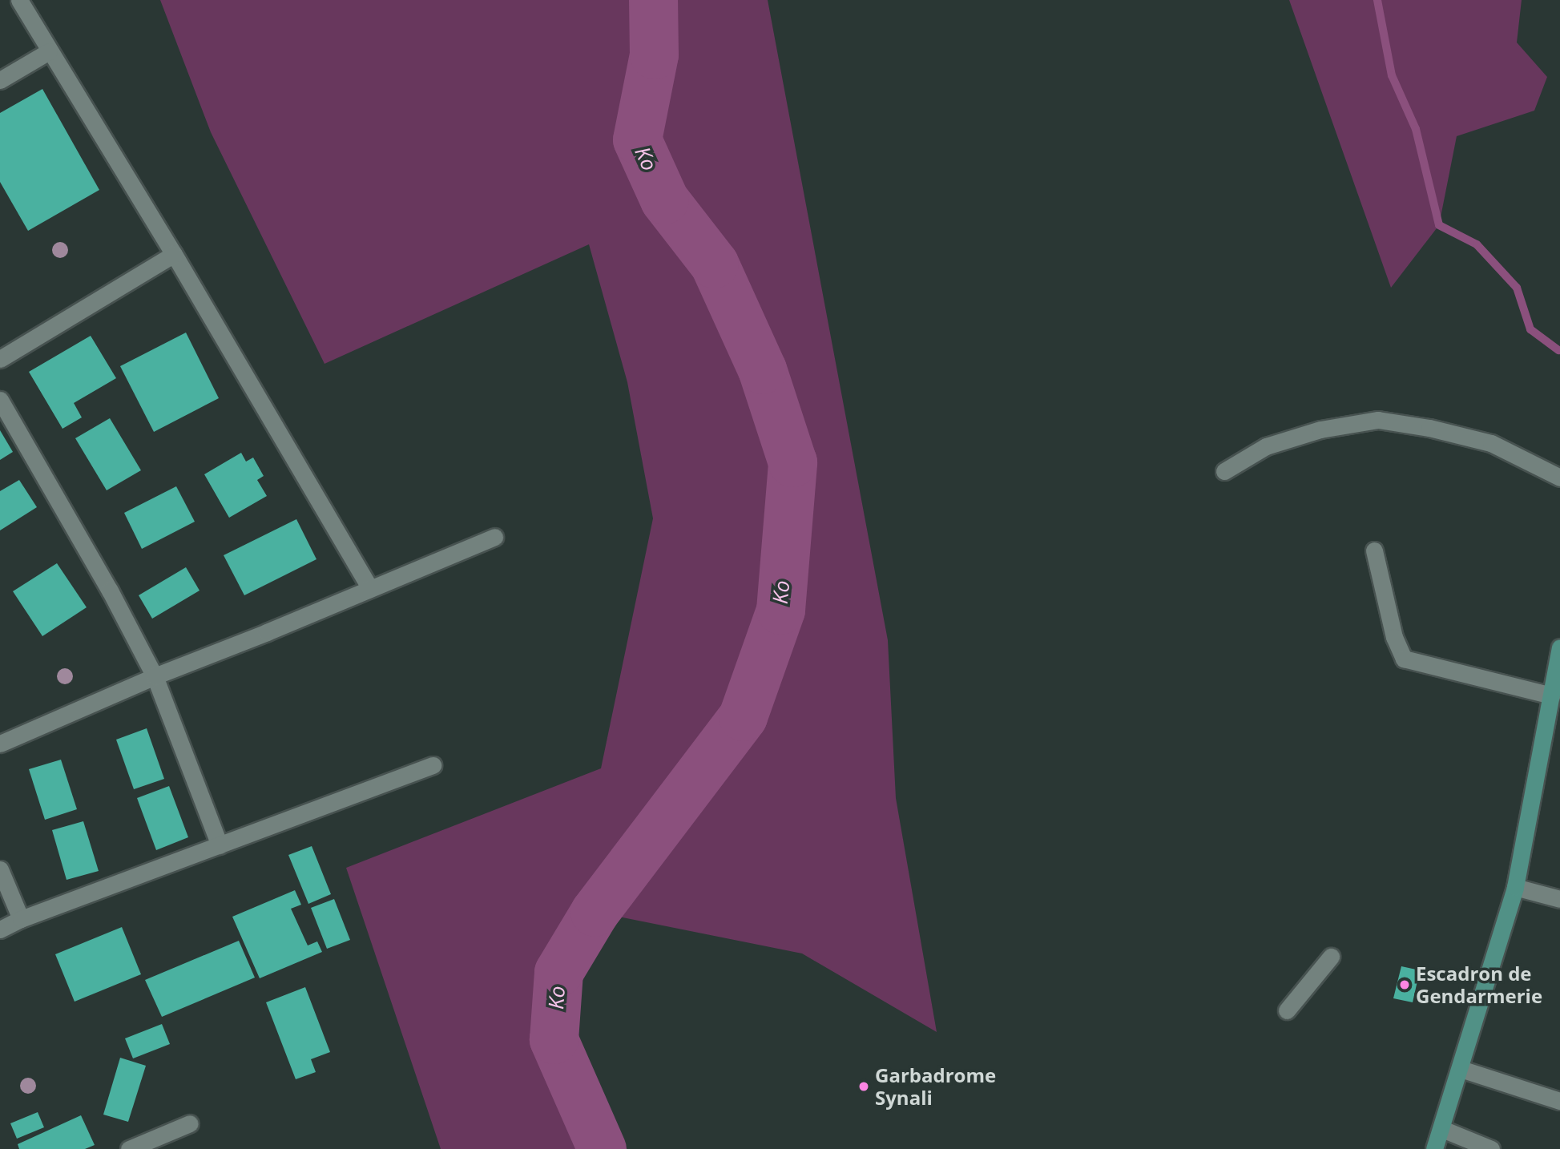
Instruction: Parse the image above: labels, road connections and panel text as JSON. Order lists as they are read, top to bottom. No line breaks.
{"water":["Ko"],"places":["Escadron de Gendarmerie","Garbadrome Synali"]}
